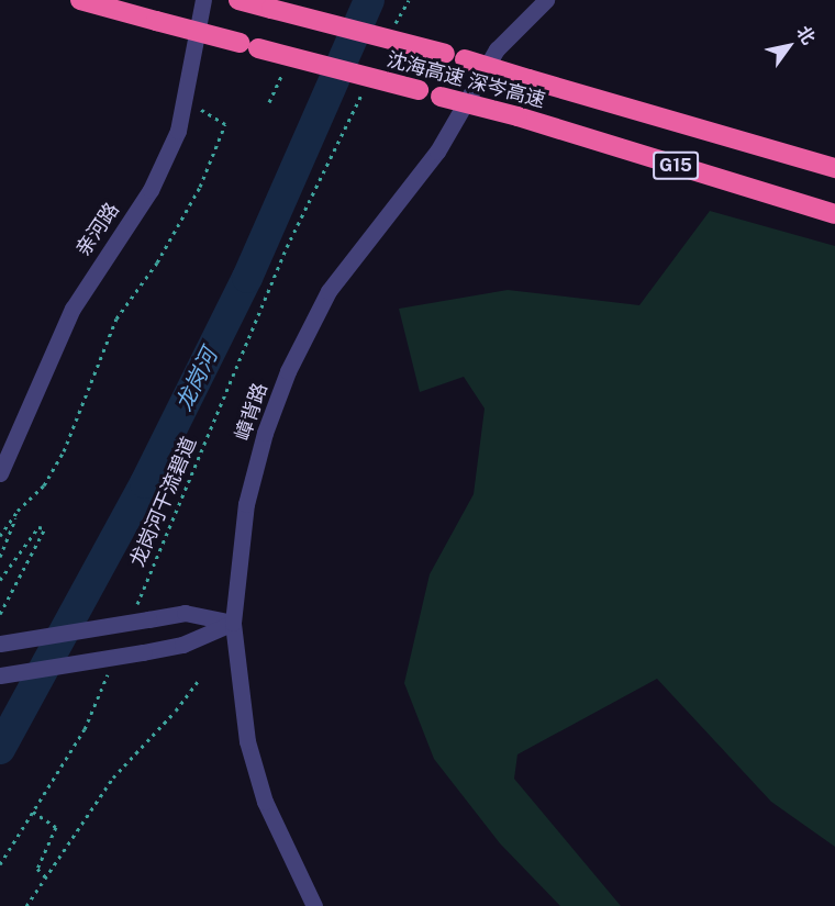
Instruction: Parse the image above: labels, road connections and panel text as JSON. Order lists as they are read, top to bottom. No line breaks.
{"streets":{"highway":["沈海高速 深岑高速","G15"],"street":["亲河路","嶂背路"],"path":["龙岗河干流碧道"]},"water":["龙岗河"],"north":"top right"}
